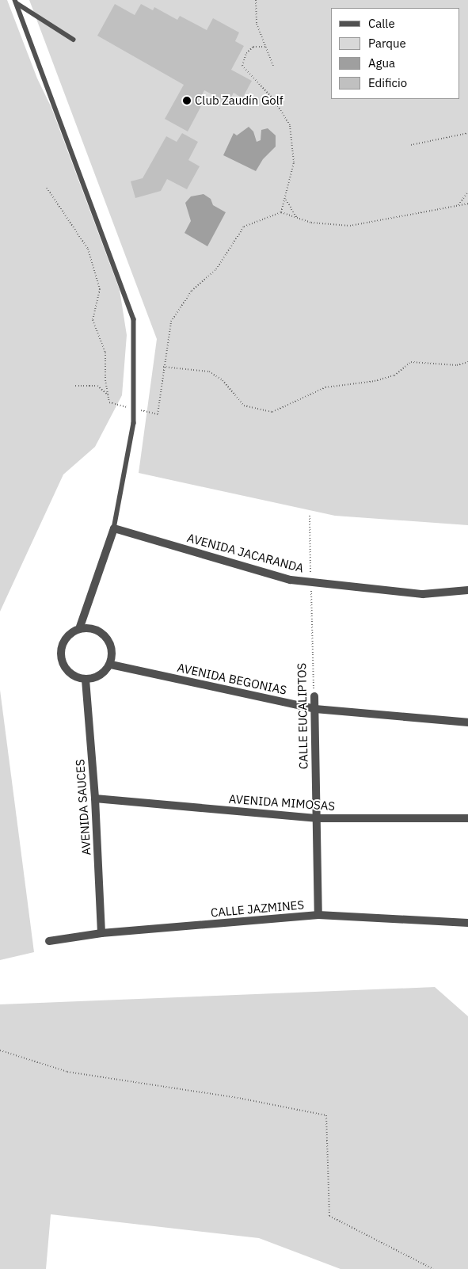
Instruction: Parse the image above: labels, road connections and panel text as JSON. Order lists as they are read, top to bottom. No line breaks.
{"streets":{"street":["AVENIDA JACARANDA","AVENIDA BEGONIAS","CALLE EUCALIPTOS","AVENIDA MIMOSAS","AVENIDA SAUCES","CALLE JAZMINES"]},"crossings":[["AVENIDA JACARANDA","CALLE EUCALIPTOS"],["AVENIDA BEGONIAS","CALLE EUCALIPTOS"],["AVENIDA BEGONIAS","AVENIDA SAUCES"],["CALLE EUCALIPTOS","AVENIDA MIMOSAS"],["CALLE EUCALIPTOS","CALLE JAZMINES"],["AVENIDA MIMOSAS","AVENIDA SAUCES"],["AVENIDA SAUCES","CALLE JAZMINES"]],"places":["Club Zaudín Golf"],"legend":["Calle","Parque","Agua","Edificio"]}
